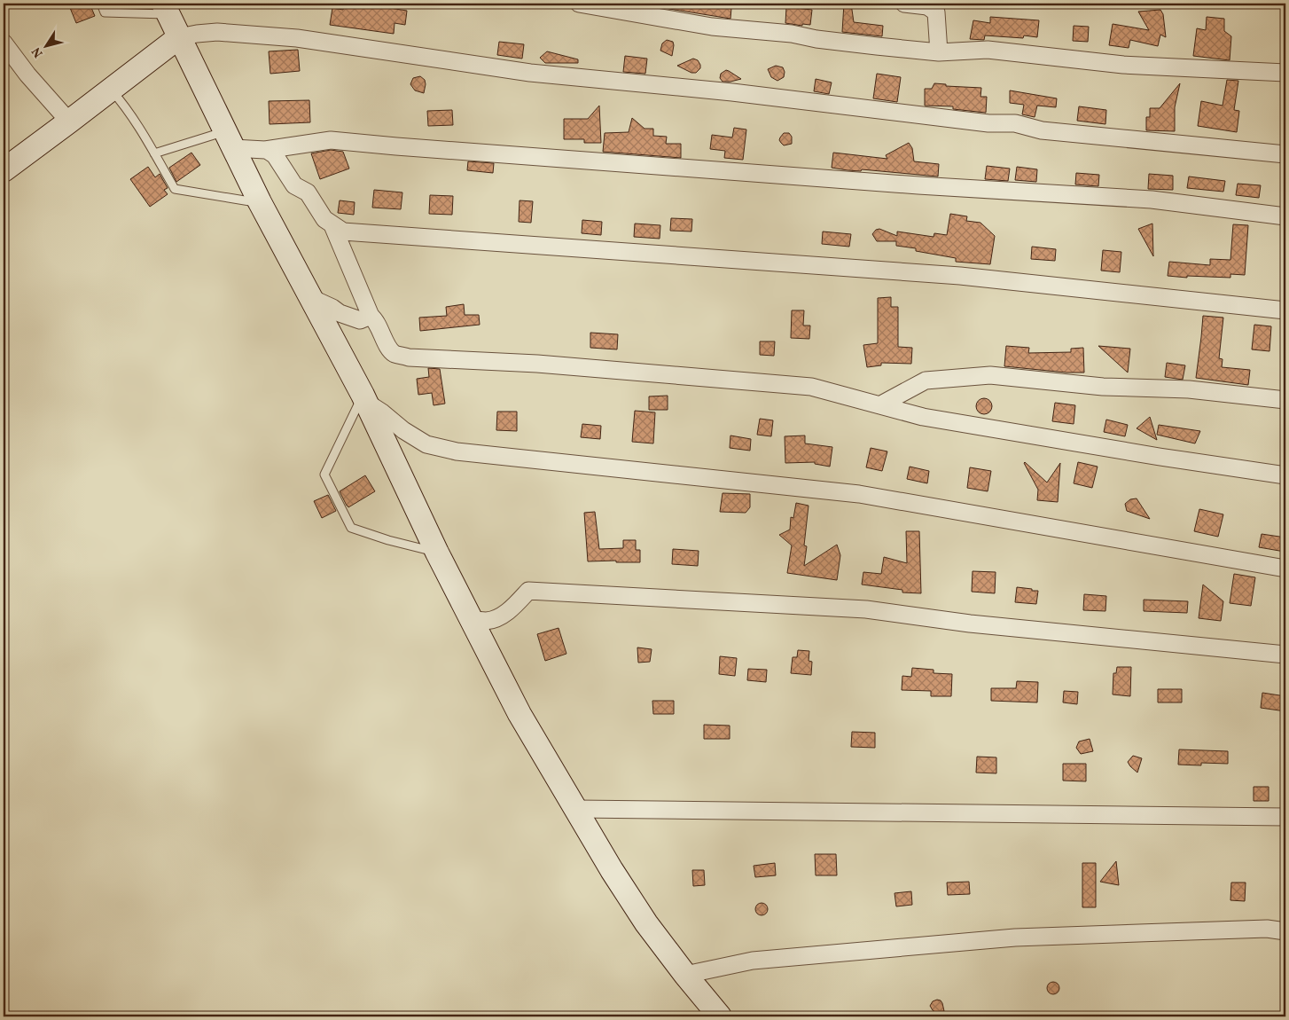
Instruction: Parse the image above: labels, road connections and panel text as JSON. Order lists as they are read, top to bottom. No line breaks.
{"north":"bottom left"}
